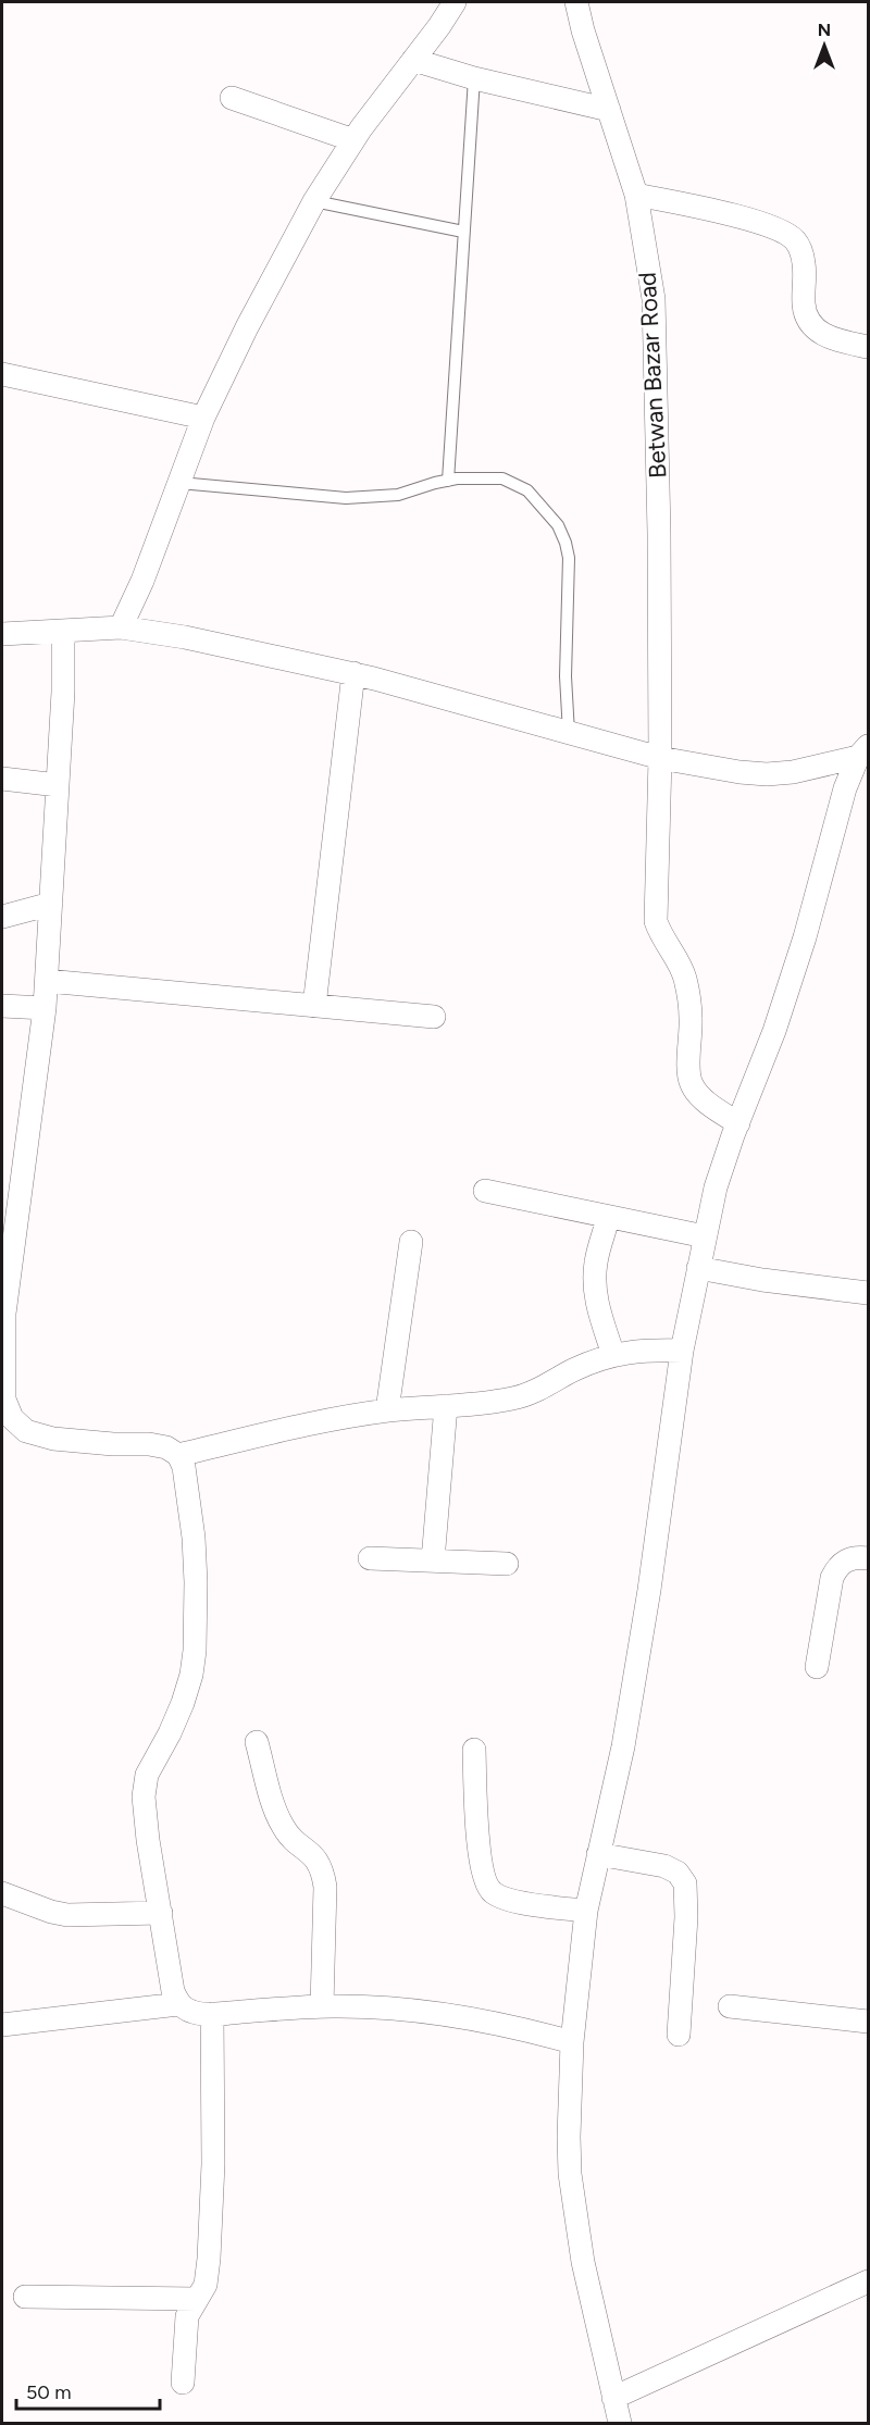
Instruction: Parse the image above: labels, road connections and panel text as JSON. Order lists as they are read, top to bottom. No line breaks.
{"streets":{"street":["Betwan Bazar Road"]},"scale_bar":"50 m","north":"top"}
